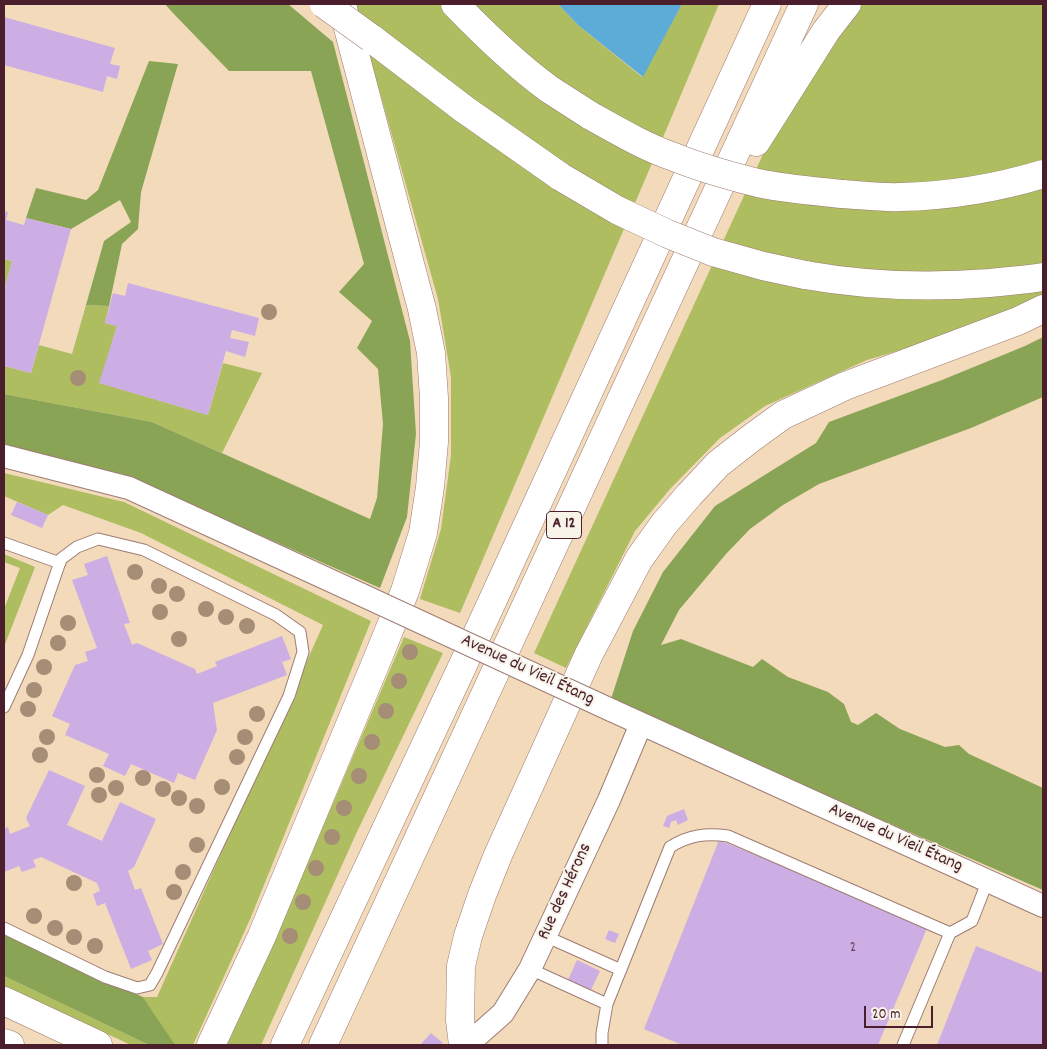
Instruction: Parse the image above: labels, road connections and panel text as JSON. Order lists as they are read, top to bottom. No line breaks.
{"streets":{"main road":["A 12"],"street":["Avenue du Vieil Étang","Rue des Hérons"]},"crossings":[["Avenue du Vieil Étang","Rue des Hérons"]],"house_numbers":["2"],"scale_bar":"20 m"}
